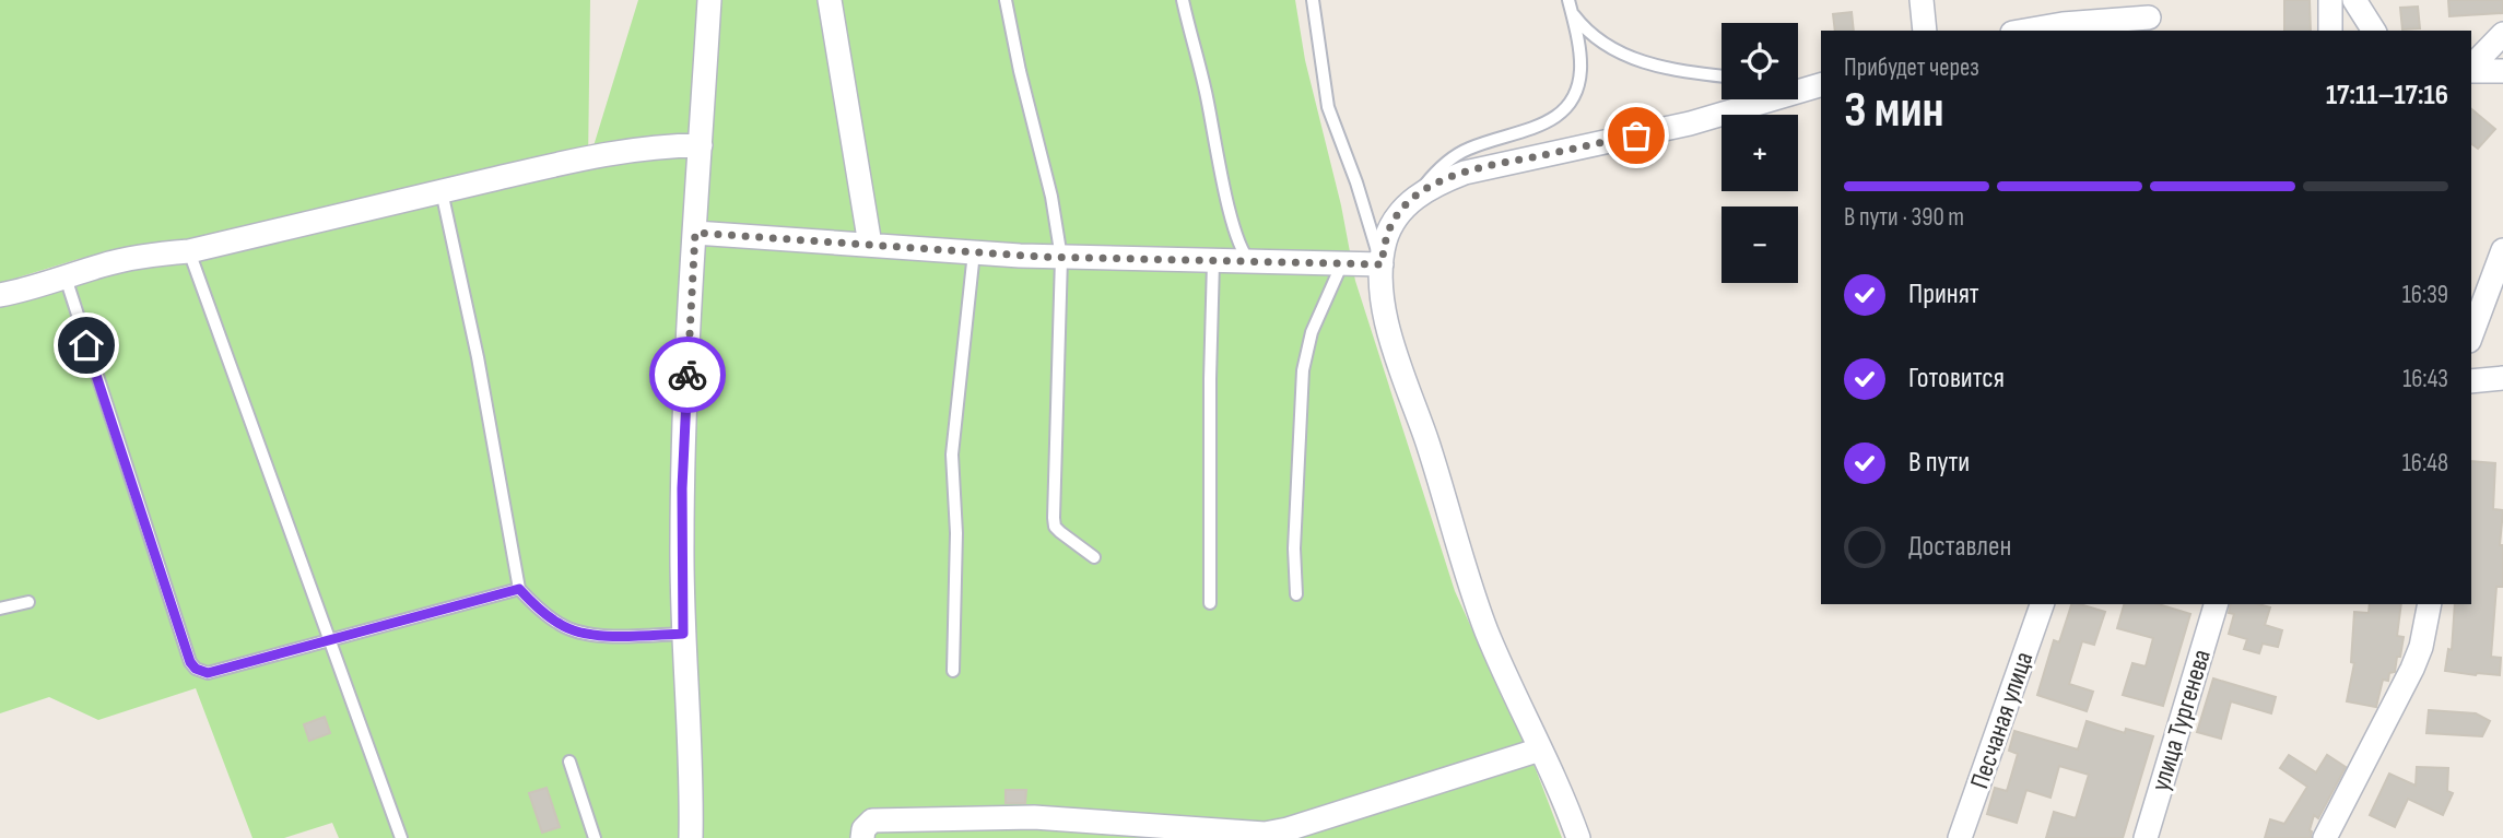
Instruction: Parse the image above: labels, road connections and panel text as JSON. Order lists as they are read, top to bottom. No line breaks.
{"streets":{"street":["Песчаная улица","улица Тургенева"]},"page":{"map_buttons":["+","−"],"heading":["3 мин","Прибудет через","17:11–17:16"],"bar":"В пути · 390 m","list":[["Принят","16:39"],["Готовится","16:43"],["В пути","16:48"],"Доставлен"]}}
